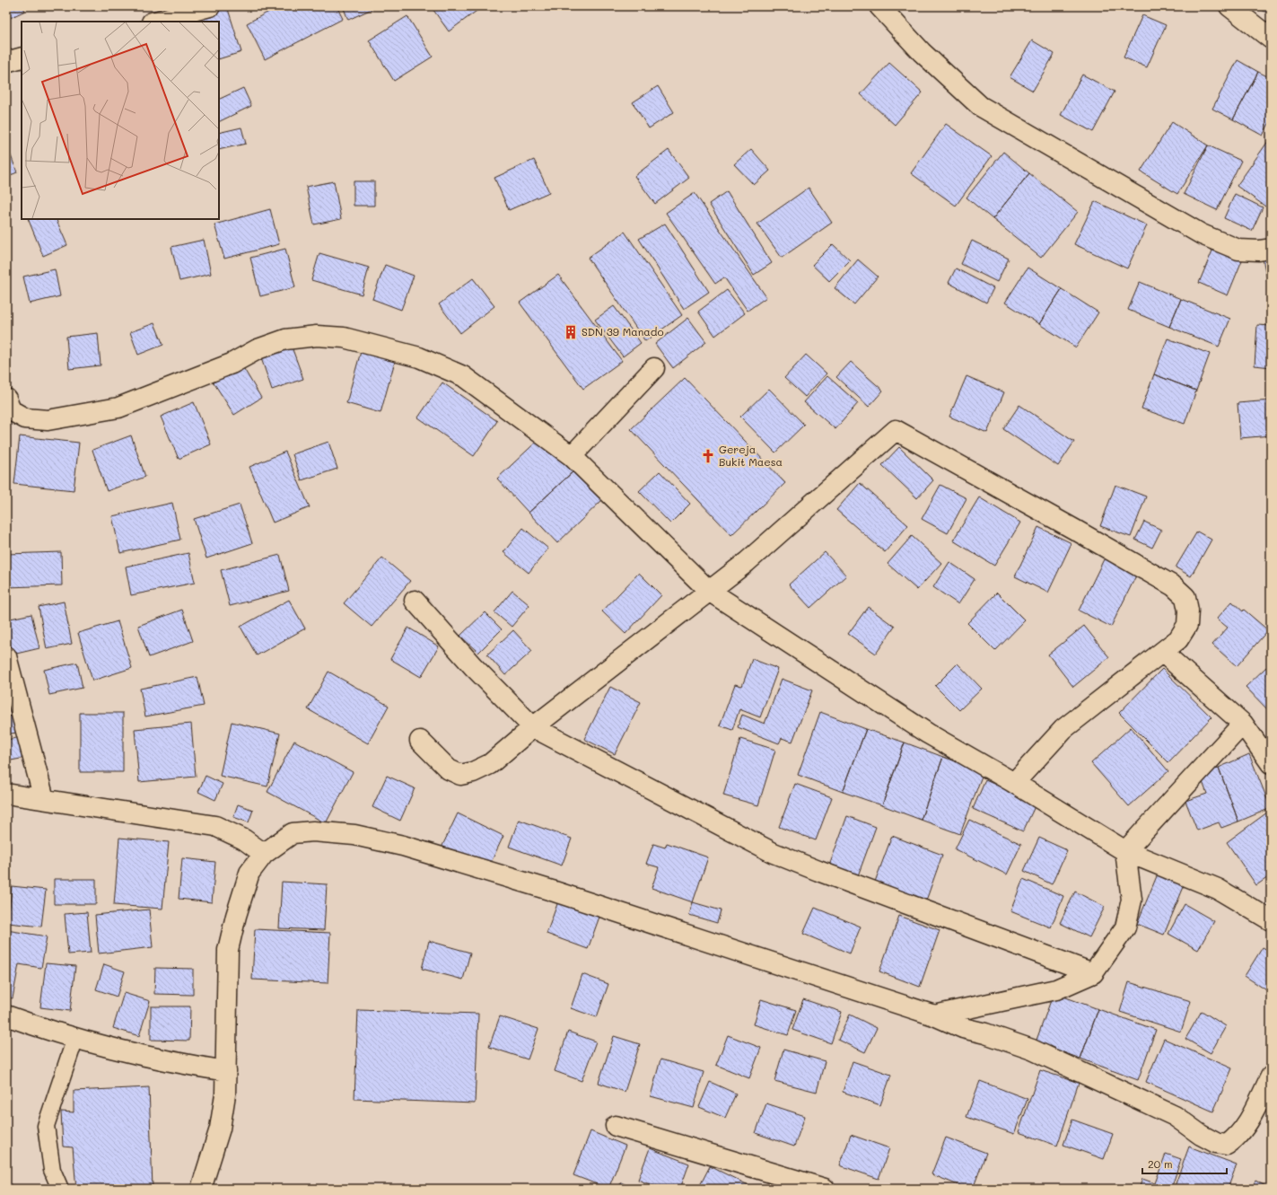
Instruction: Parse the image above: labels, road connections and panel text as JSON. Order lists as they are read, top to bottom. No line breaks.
{"places":{"building":["SDN 39 Manado"],"church":["Gereja Bukit Maesa"]},"scale_bar":"20 m"}
